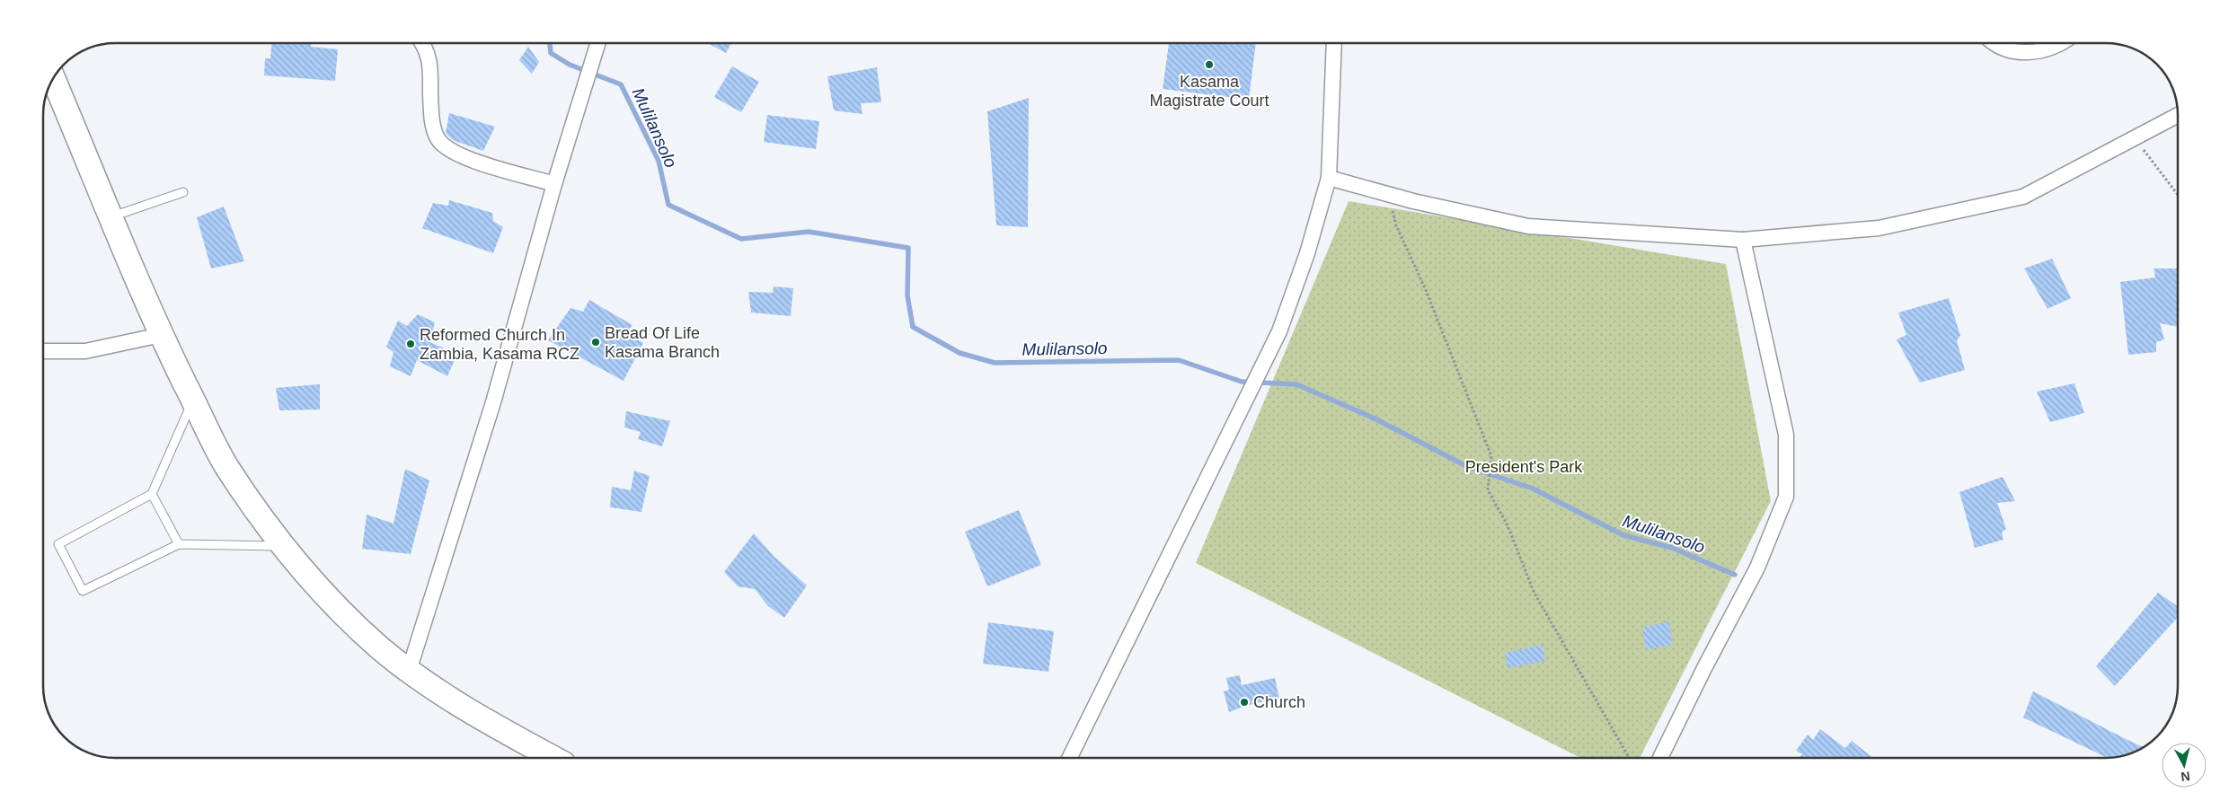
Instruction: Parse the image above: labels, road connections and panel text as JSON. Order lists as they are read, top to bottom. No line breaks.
{"water":["Mulilansolo"],"parks":["President's Park"],"places":["Kasama Magistrate Court","Bread Of Life Kasama Branch","Reformed Church In Zambia, Kasama RCZ","Church"],"north":"bottom"}
